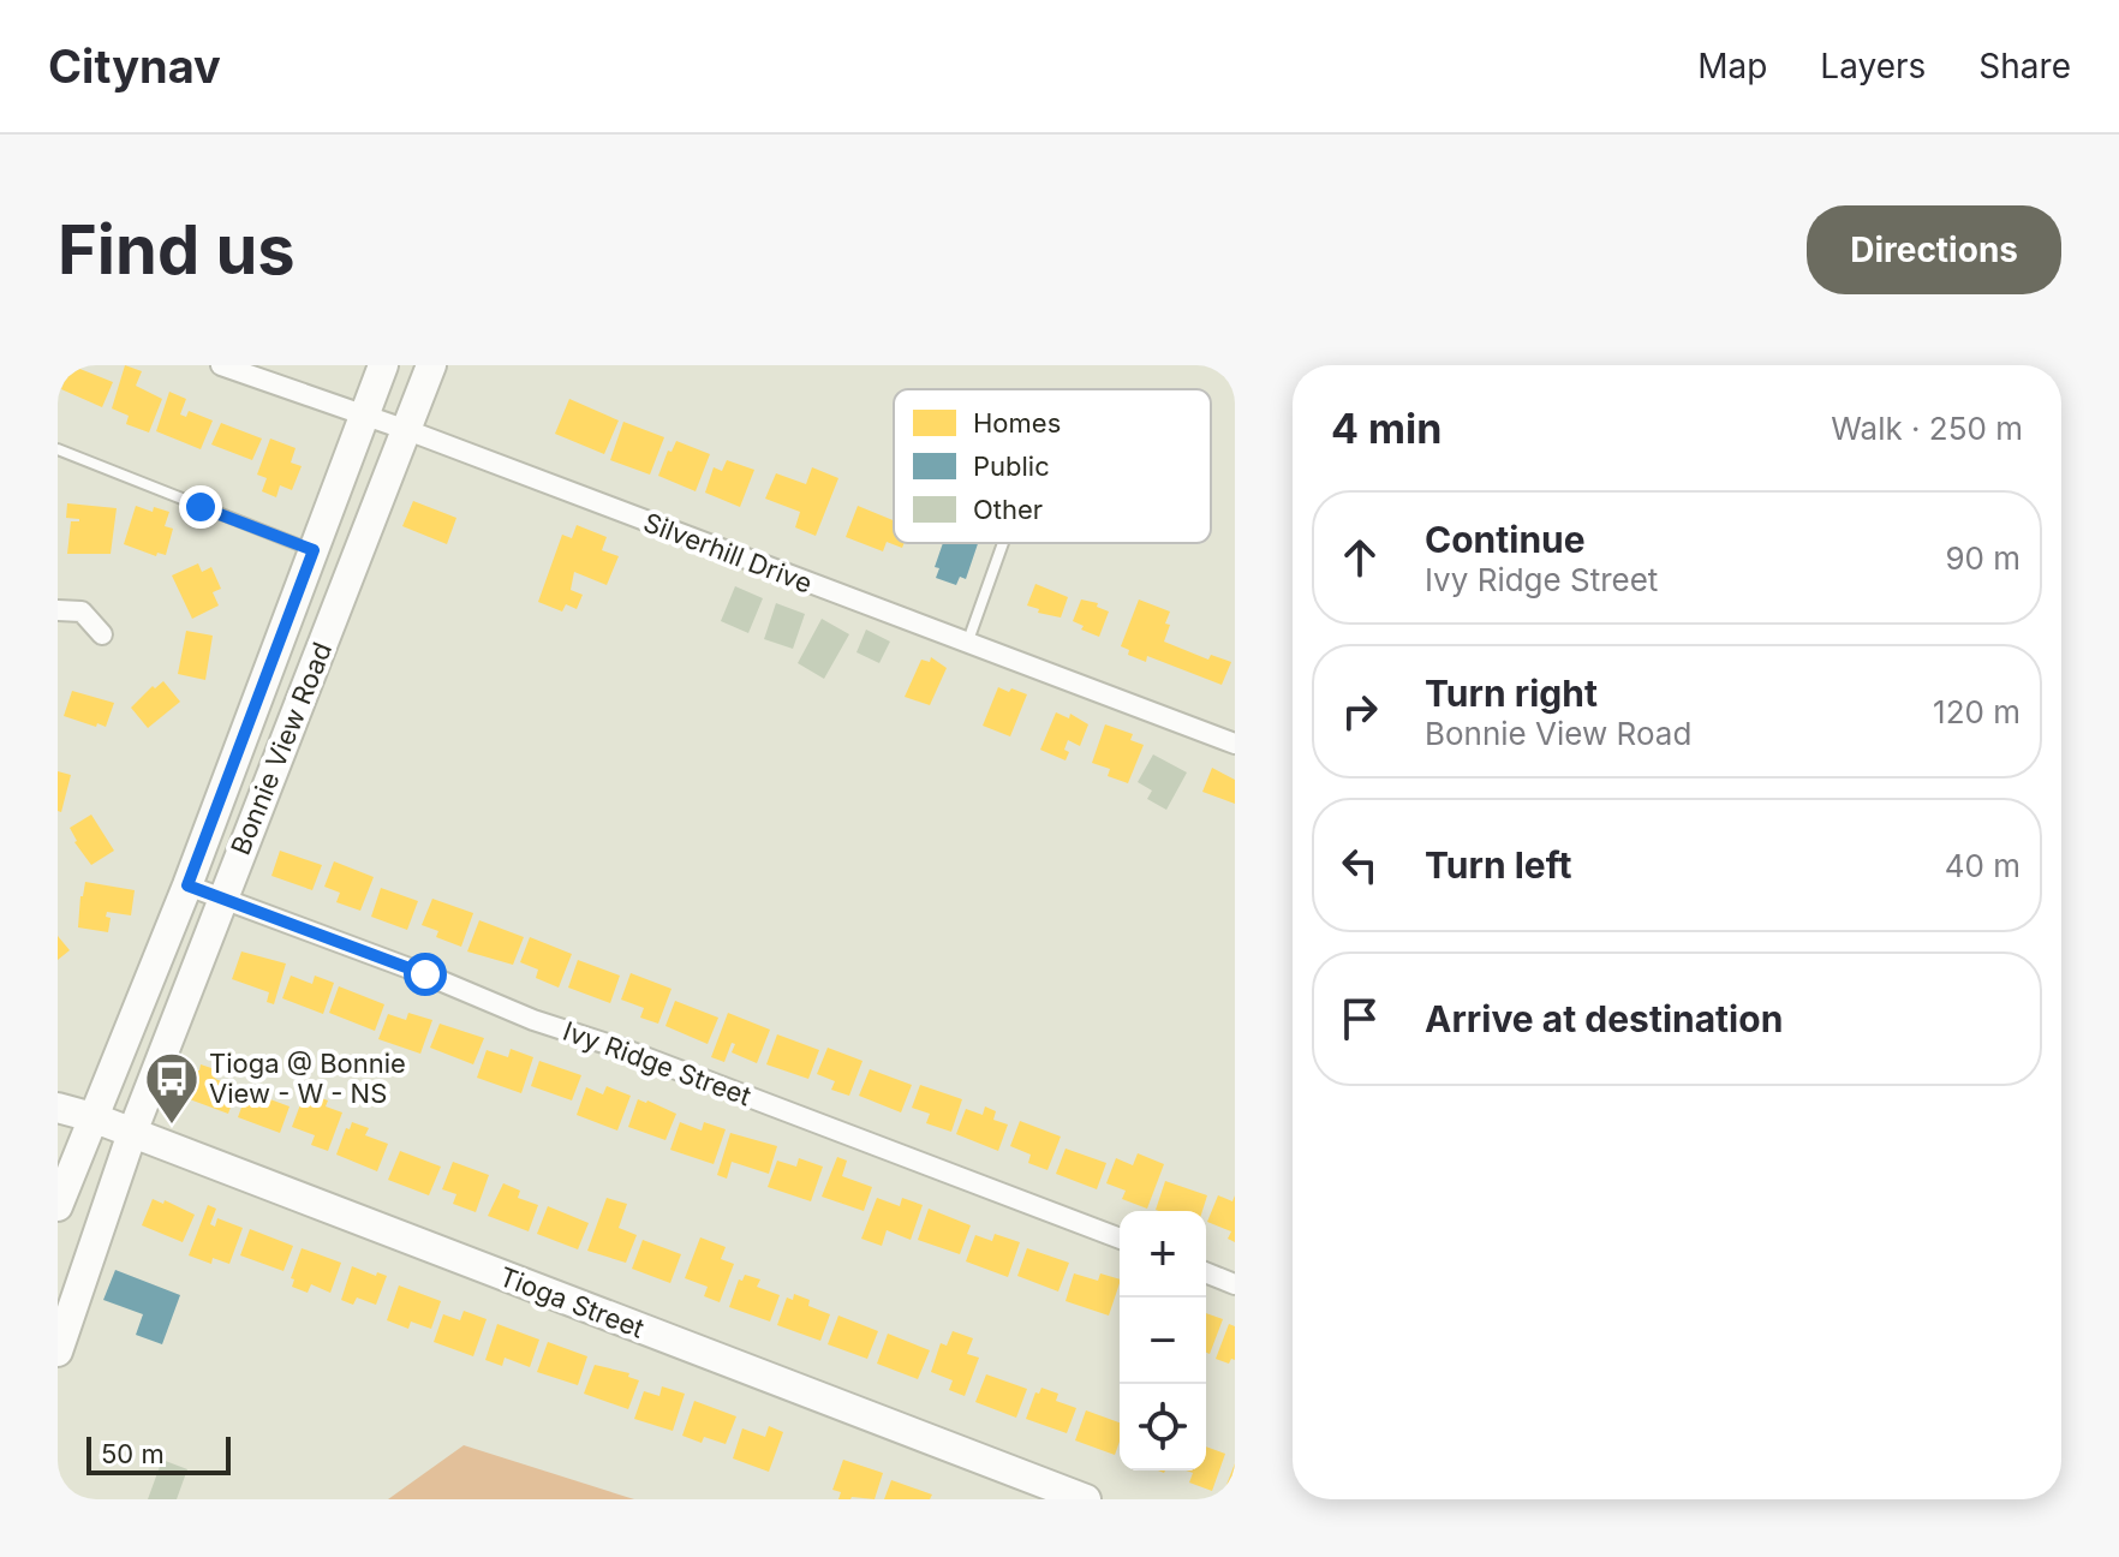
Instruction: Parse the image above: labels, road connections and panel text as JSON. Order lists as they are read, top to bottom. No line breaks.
{"streets":{"main road":["Bonnie View Road","Tioga Street"],"street":["Silverhill Drive","Ivy Ridge Street"]},"crossings":[["Silverhill Drive","Bonnie View Road"],["Bonnie View Road","Ivy Ridge Street"],["Bonnie View Road","Tioga Street"]],"places":{"bus stop":["Tioga @ Bonnie View - W - NS"]},"legend":["Homes","Public","Other"],"scale_bar":"50 m","page":{"header":"Citynav","nav":["Map","Layers","Share"],"buttons":"Directions","title":"Find us","heading":["4 min","Walk · 250 m"],"list":[["Continue","Ivy Ridge Street","90 m"],["Turn right","Bonnie View Road","120 m"],["Turn left","40 m"],"Arrive at destination"],"map_buttons":["+","−"],"scale":"50 m"}}
